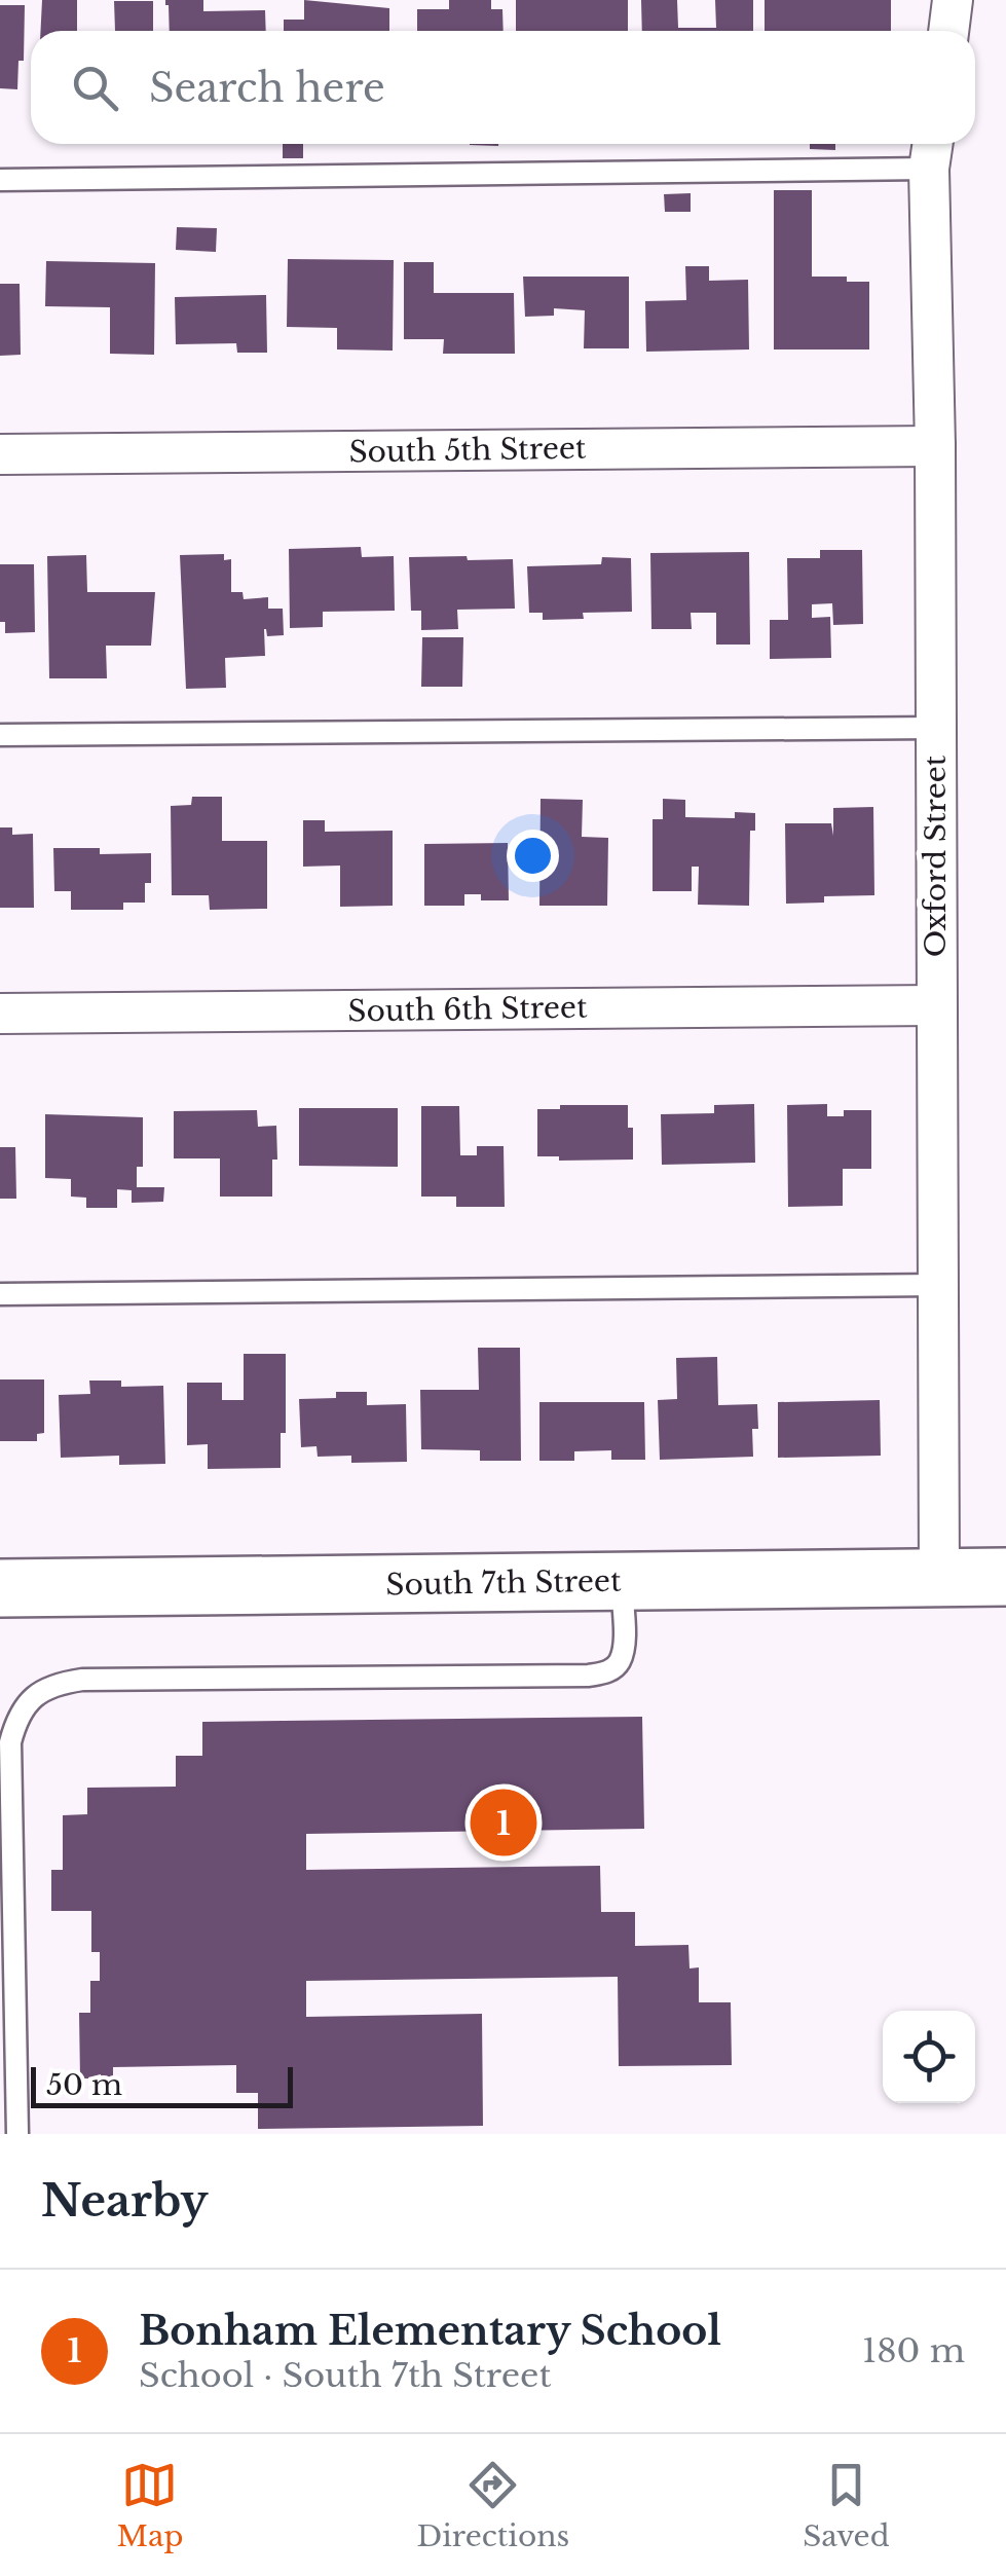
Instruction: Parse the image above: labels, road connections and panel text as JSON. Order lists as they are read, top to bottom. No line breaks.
{"streets":{"main road":["South 7th Street"],"street":["South 5th Street","Oxford Street","South 6th Street"]},"crossings":[["South 5th Street","Oxford Street"],["Oxford Street","South 6th Street"],["Oxford Street","South 7th Street"]],"scale_bar":"50 m","page":{"search":"Search here","pins":"1","scale":"50 m","heading":"Nearby","list":[{"mark":"1","name":"Bonham Elementary School","note":"School · South 7th Street","value":"180 m"}],"nav":["Map","Directions","Saved"]}}
